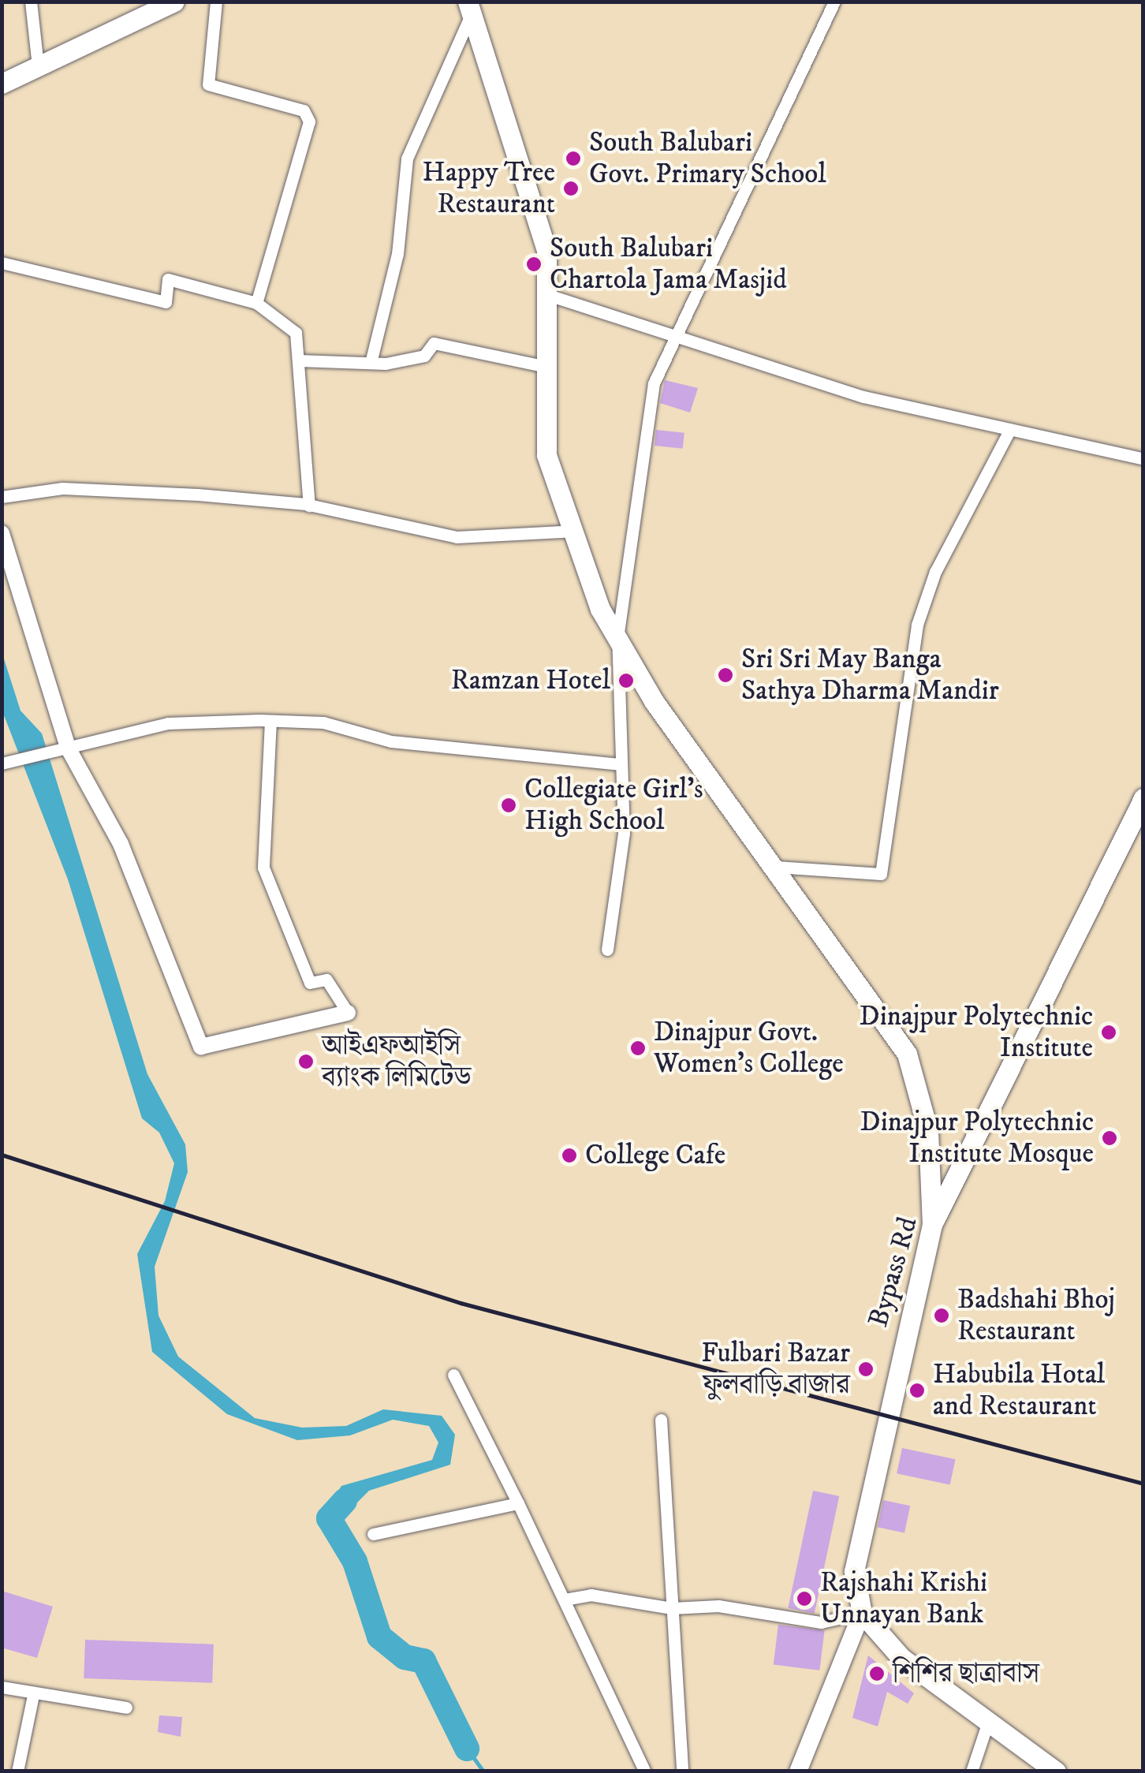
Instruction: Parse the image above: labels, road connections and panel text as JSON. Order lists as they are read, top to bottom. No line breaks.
{"streets":{"main road":["Bypass Rd"]},"places":["South Balubari Govt. Primary School","Happy Tree Restaurant","South Balubari Chartola Jama Masjid","Sri Sri May Banga Sathya Dharma Mandir","Ramzan Hotel","Collegiate Girl's High School","Dinajpur Polytechnic Institute","Dinajpur Govt. Women's College","আইএফআইসি ব্যাংক লিমিটেড","Dinajpur Polytechnic Institute Mosque","College Cafe","Badshahi Bhoj Restaurant","Fulbari Bazar ফুলবাড়ি বাজার","Habubila Hotal and Restaurant","Rajshahi Krishi Unnayan Bank","শিশির ছাত্রাবাস"]}
